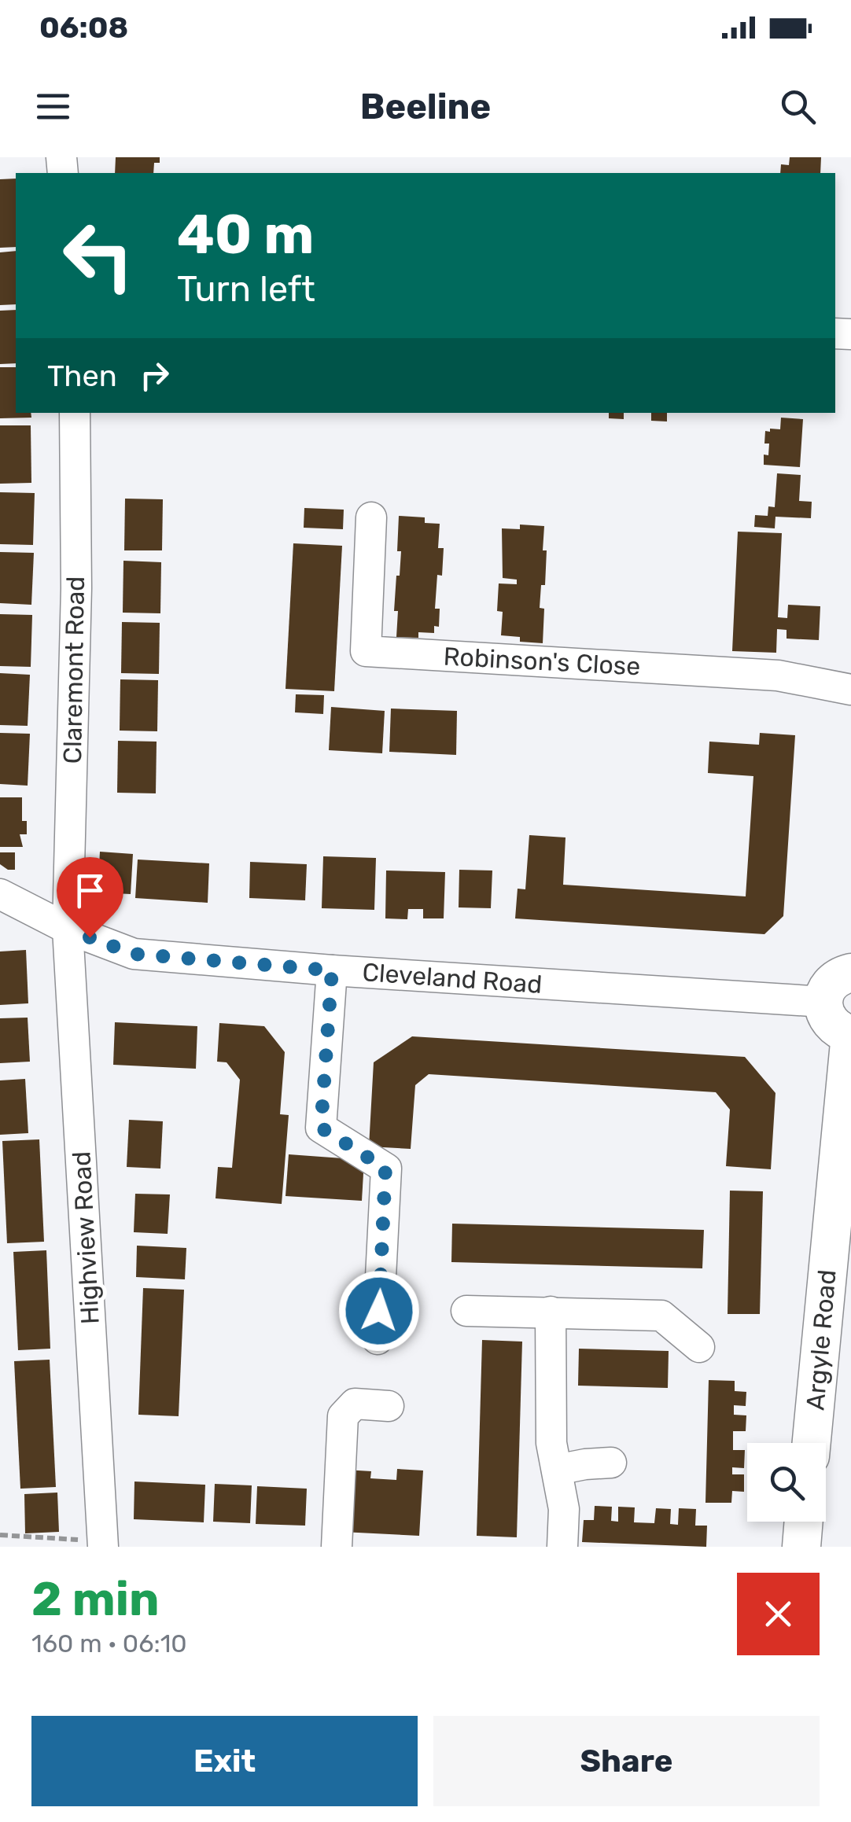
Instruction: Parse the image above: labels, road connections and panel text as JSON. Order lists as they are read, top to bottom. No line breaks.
{"streets":{"main road":["Argyle Road"],"street":["Robinson's Close","Claremont Road","Cleveland Road","Highview Road"]},"crossings":[["Claremont Road","Cleveland Road"],["Claremont Road","Highview Road"],["Cleveland Road","Highview Road"],["Cleveland Road","Argyle Road"]],"page":{"status":"06:08","header":"Beeline","turn":["40 m","Turn left"],"then":"Then","heading":["2 min","160 m · 06:10"],"buttons":["Exit","Share"]}}
